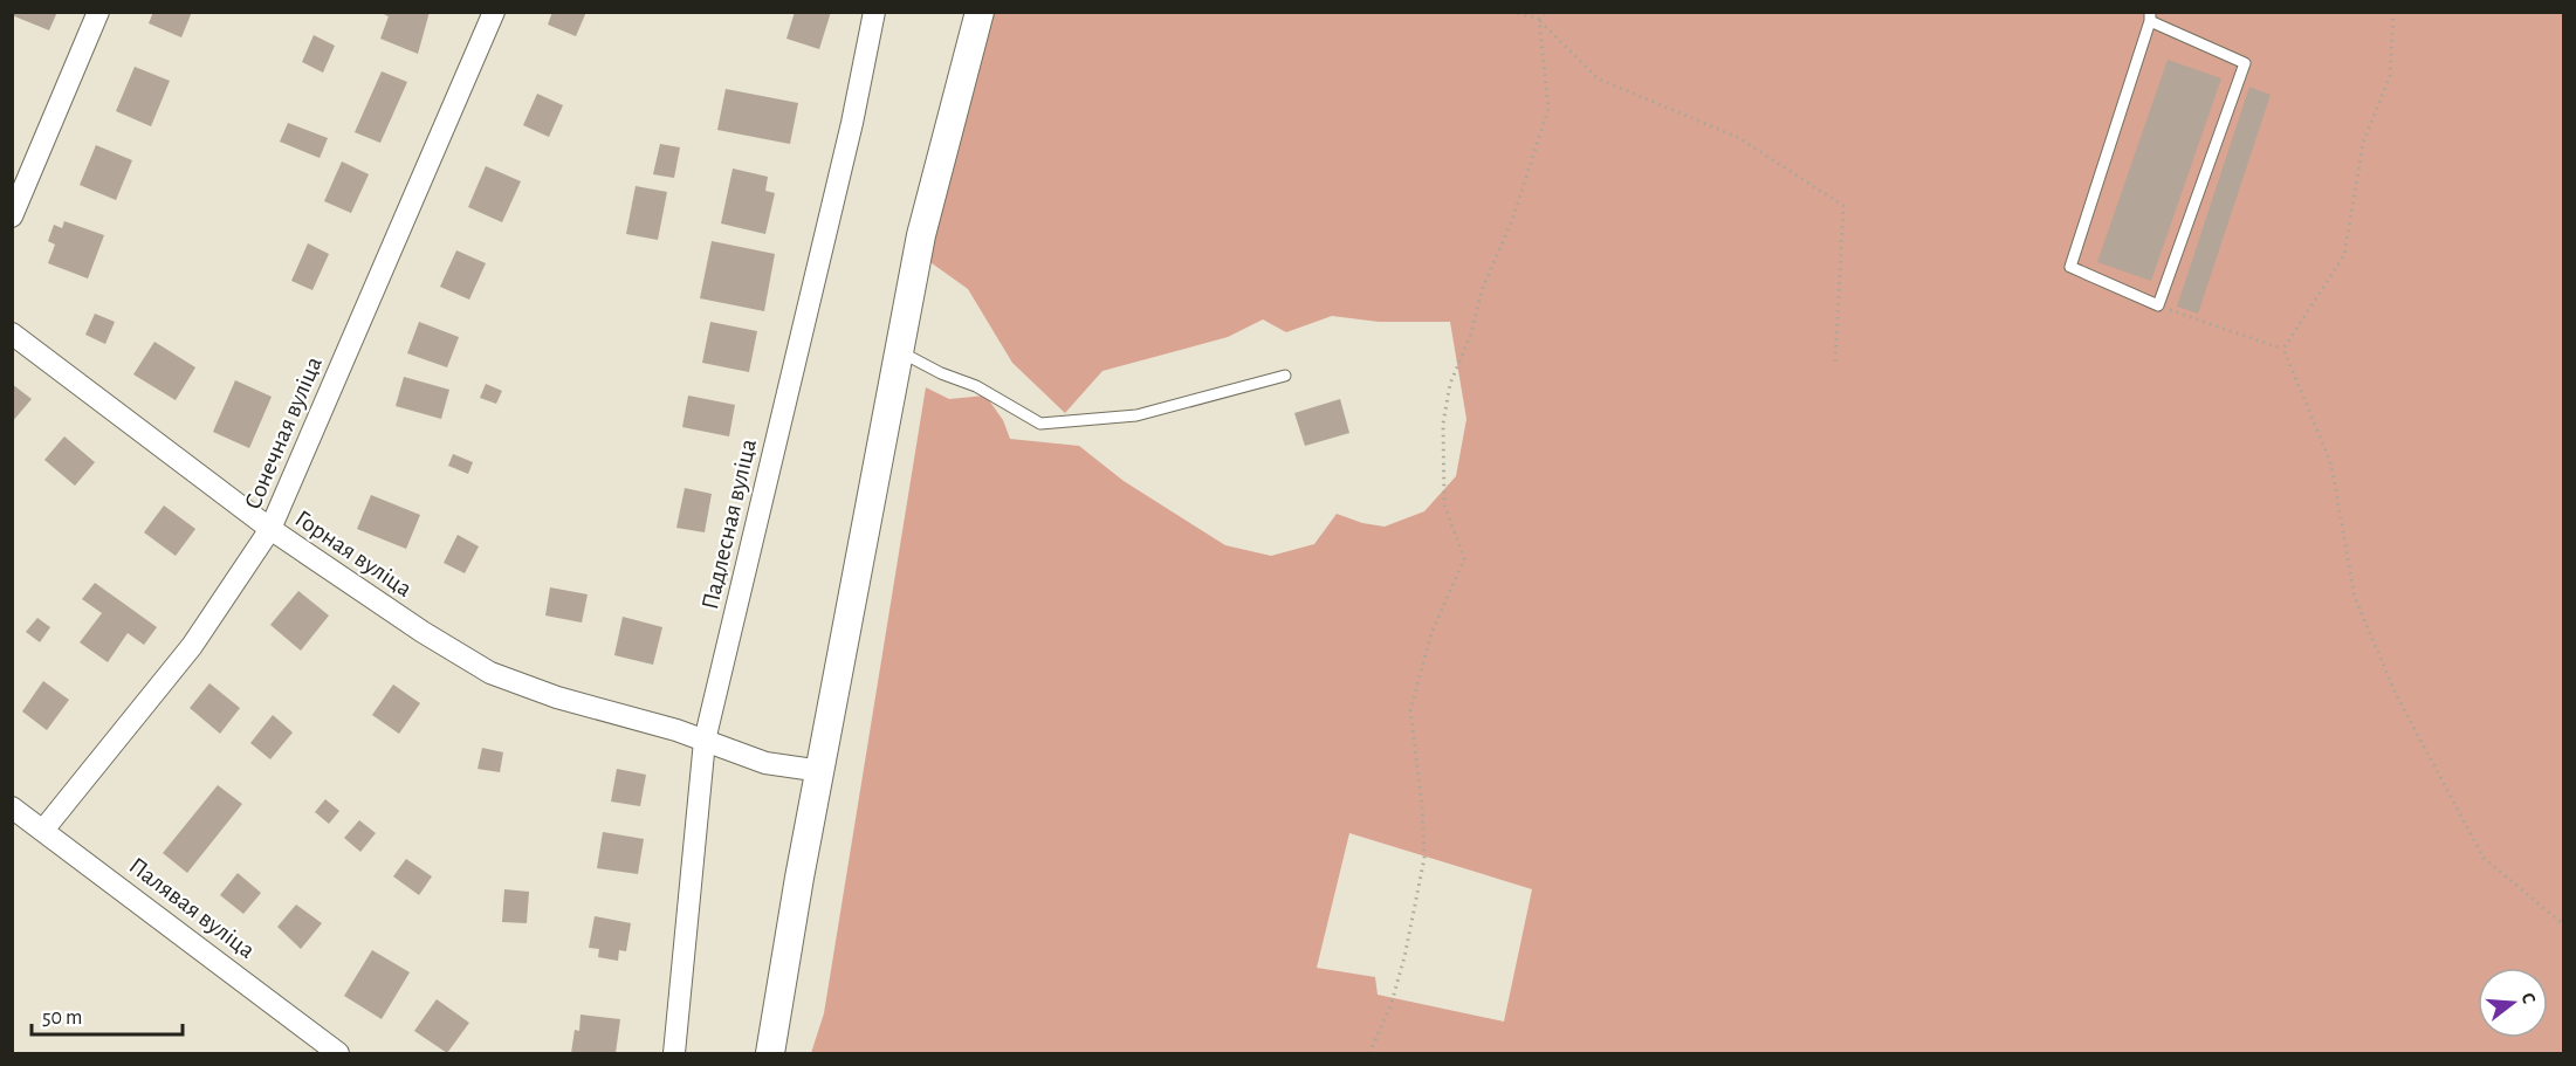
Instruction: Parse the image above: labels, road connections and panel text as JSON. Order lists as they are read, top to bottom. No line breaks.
{"streets":{"street":["Сонечная вуліца","Падлесная вуліца","Горная вуліца","Палявая вуліца"]},"crossings":[["Сонечная вуліца","Горная вуліца"],["Сонечная вуліца","Палявая вуліца"],["Падлесная вуліца","Горная вуліца"]],"scale_bar":"50 m","north":"right"}
